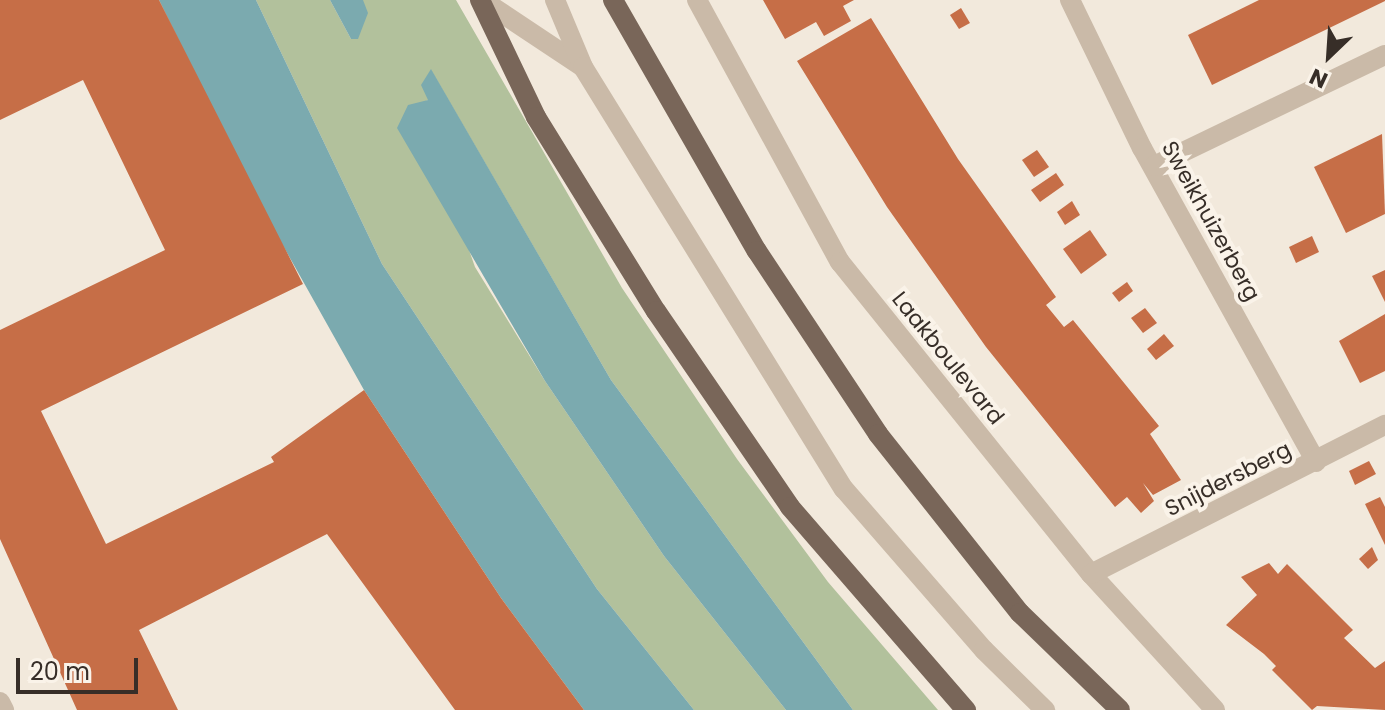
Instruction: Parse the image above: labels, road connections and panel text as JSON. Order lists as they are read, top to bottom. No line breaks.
{"streets":{"street":["Sweikhuizerberg","Laakboulevard","Snijdersberg"]},"crossings":[["Sweikhuizerberg","Snijdersberg"],["Laakboulevard","Snijdersberg"]],"scale_bar":"20 m","north":"bottom left"}
